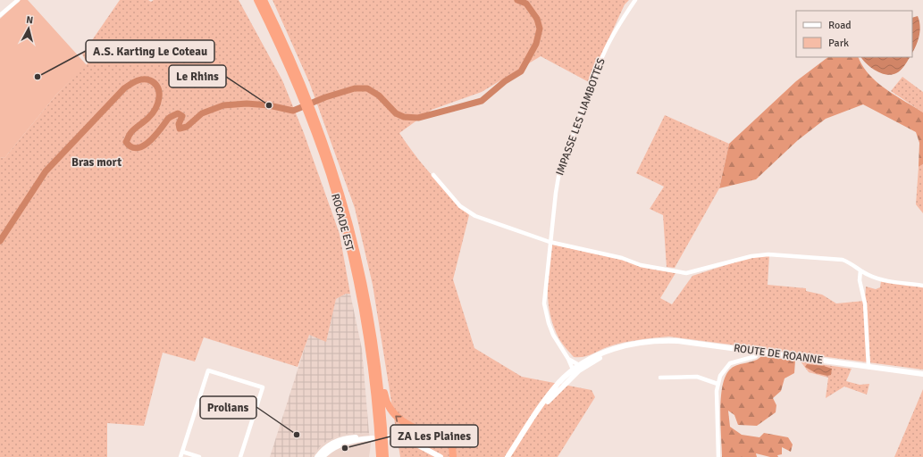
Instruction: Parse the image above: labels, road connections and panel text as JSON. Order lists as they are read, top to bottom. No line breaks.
{"streets":{"highway":["ROCADE EST"],"main road":["ROUTE DE ROANNE"],"street":["IMPASSE LES LIAMBOTTES"]},"districts":["Bras mort"],"places":["A.S. Karting Le Coteau","Le Rhins","Prolians","ZA Les Plaines"],"legend":["Road","Park"],"north":"top"}
